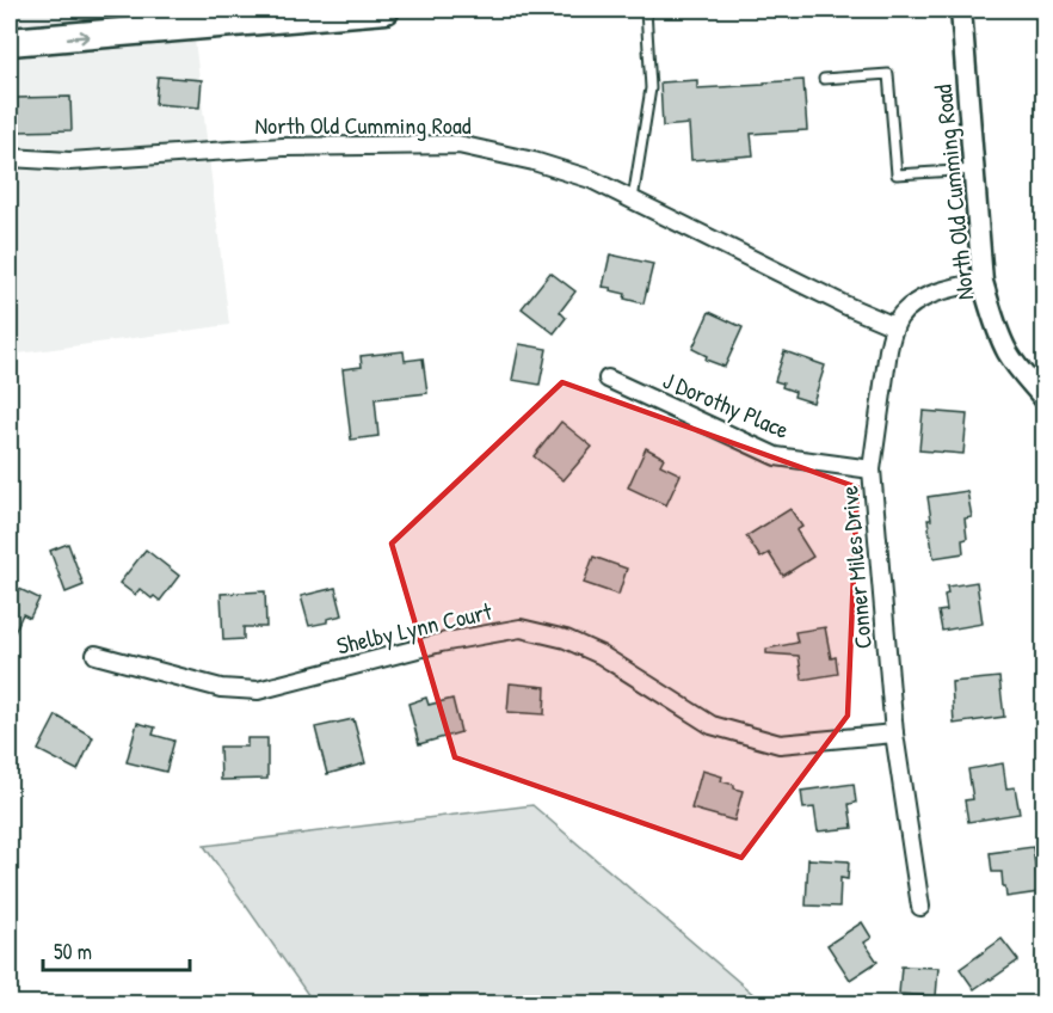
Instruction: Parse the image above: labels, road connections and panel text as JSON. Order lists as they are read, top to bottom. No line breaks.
{"streets":{"street":["North Old Cumming Road","J Dorothy Place","Conner Miles Drive","Shelby Lynn Court"]},"crossings":[["North Old Cumming Road","Conner Miles Drive"],["J Dorothy Place","Conner Miles Drive"],["Conner Miles Drive","Shelby Lynn Court"]],"scale_bar":"50 m"}
